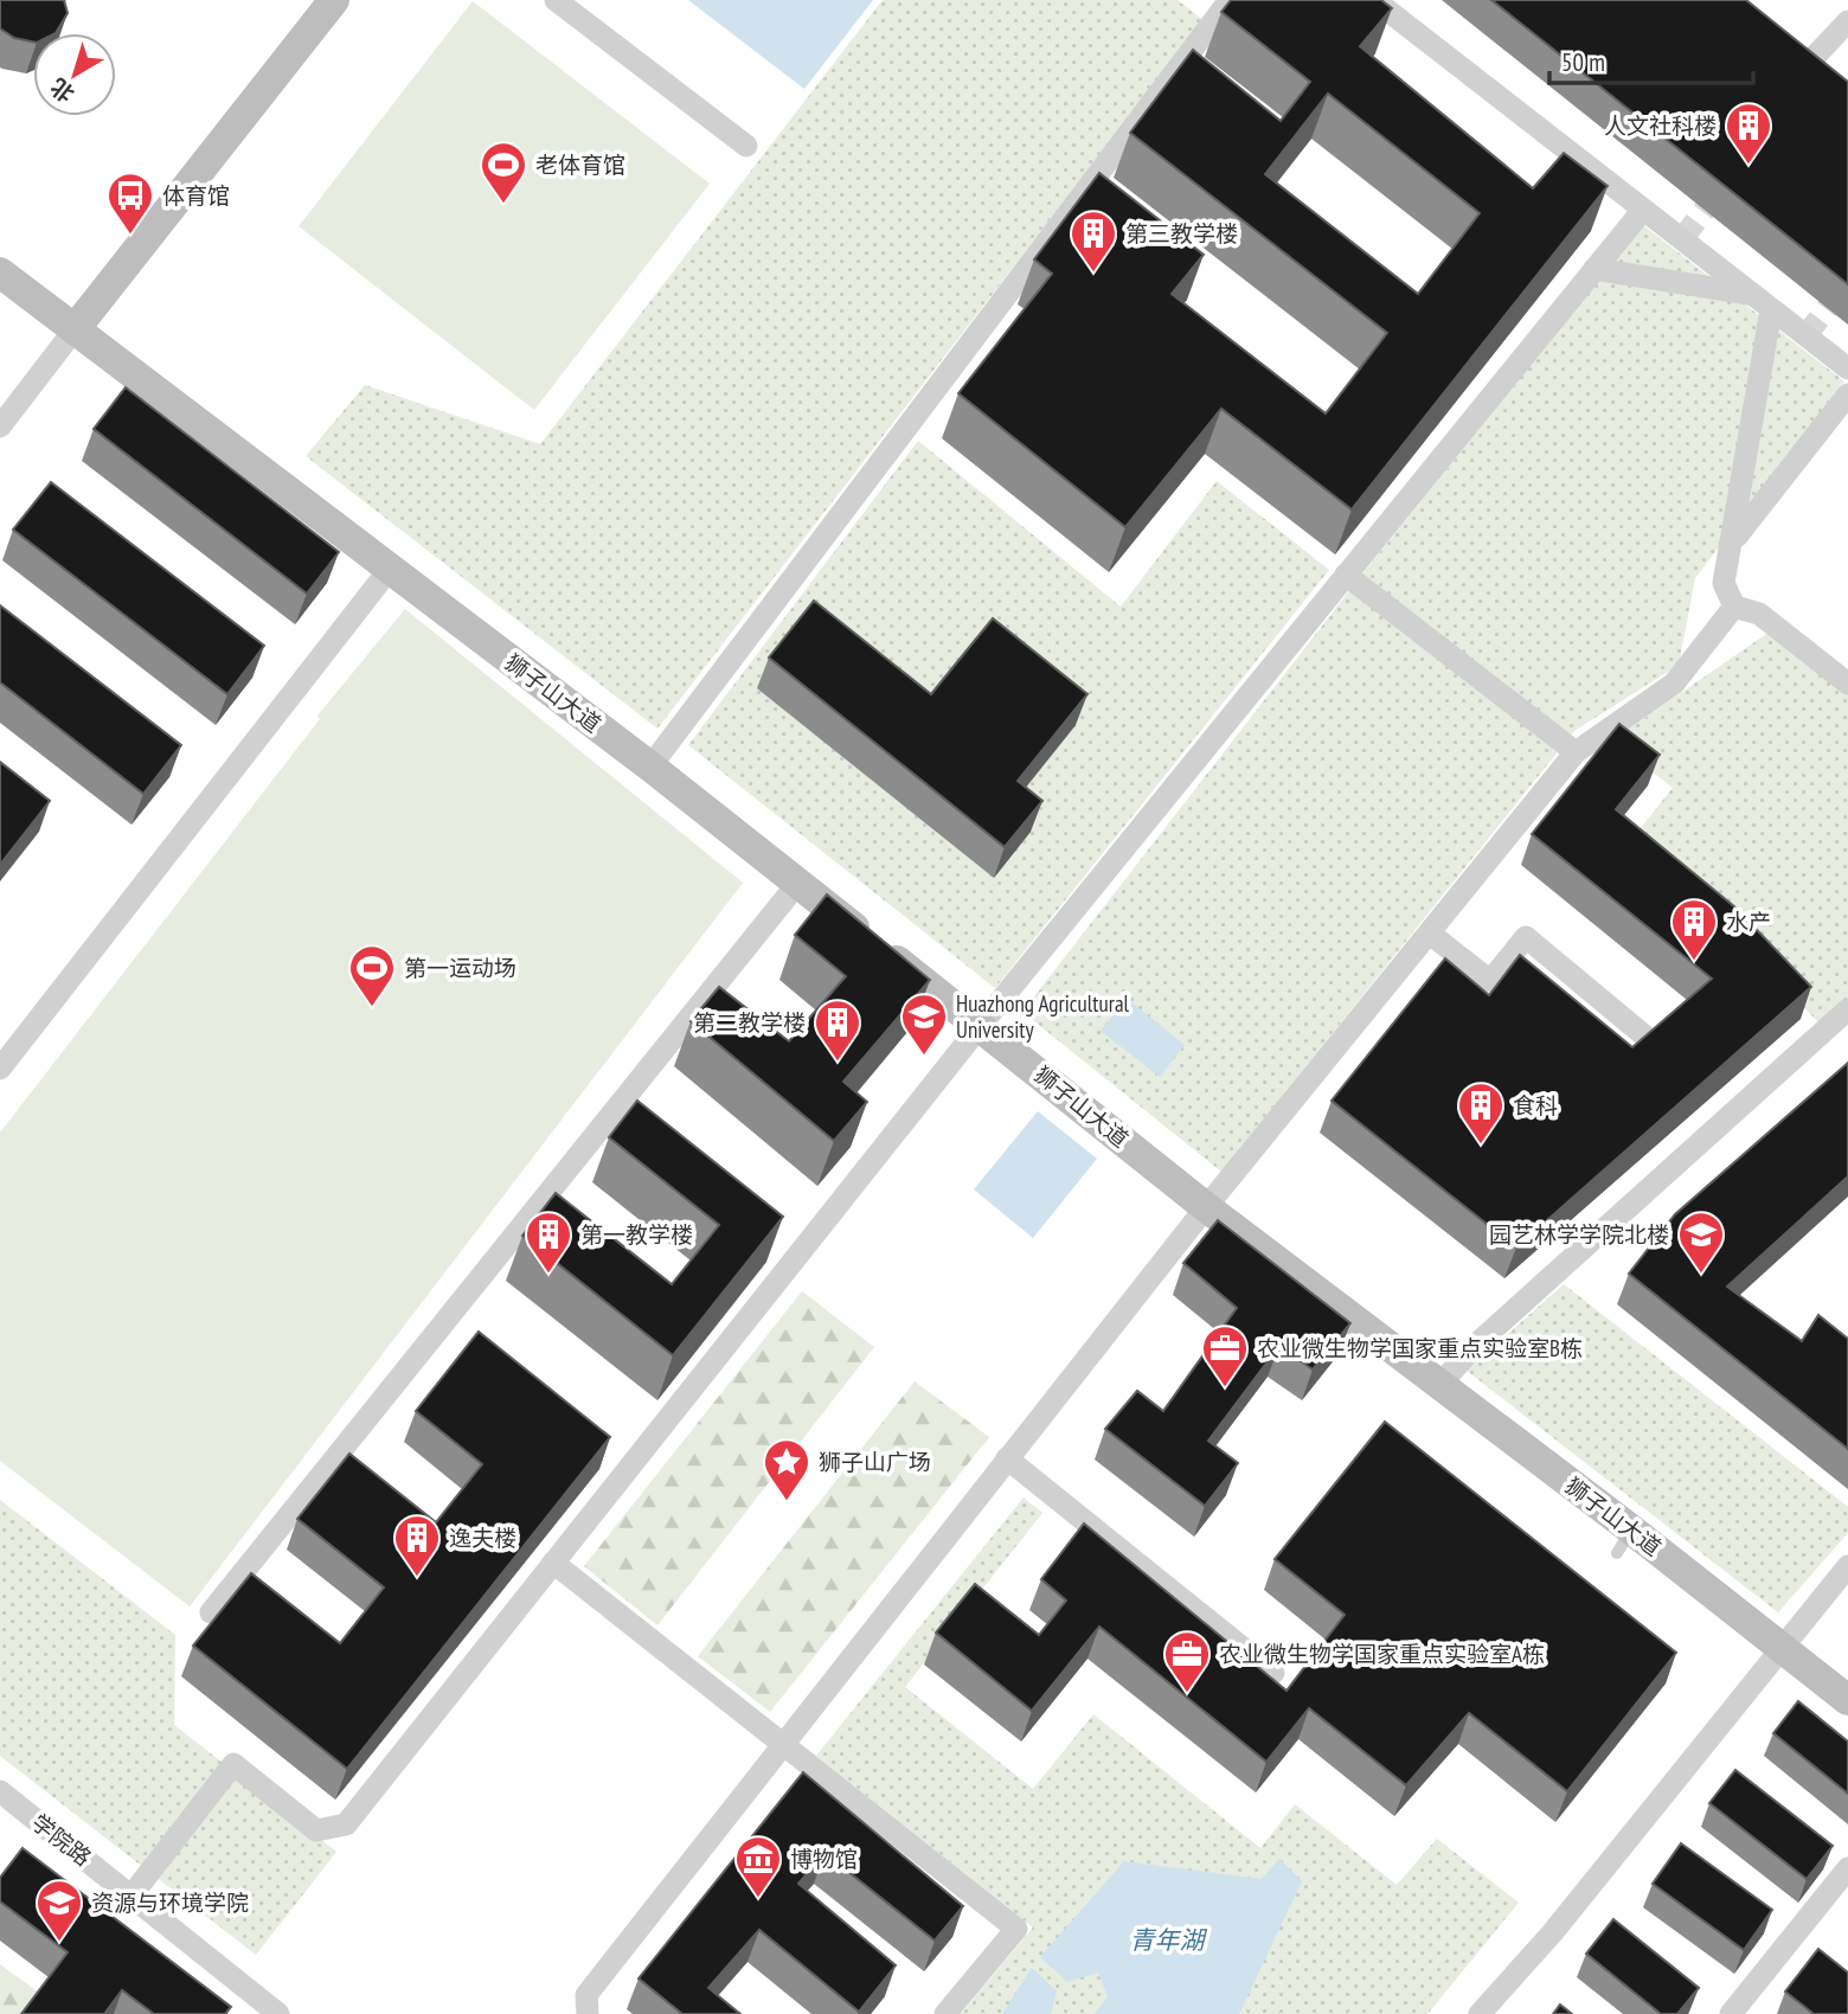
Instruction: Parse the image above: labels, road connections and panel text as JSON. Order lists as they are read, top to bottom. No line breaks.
{"streets":{"street":["狮子山大道","学院路"]},"water":["青年湖"],"places":{"building":["人文社科楼","第三教学楼","水产","第二教学楼","食科","第一教学楼","逸夫楼"],"sports":["老体育馆","第一运动场"],"bus stop":["体育馆"],"school or university":["Huazhong Agricultural University","园艺林学学院北楼","资源与环境学院"],"office":["农业微生物学国家重点实验室B栋","农业微生物学国家重点实验室A栋"],"place":["狮子山广场"],"museum":["博物馆"]},"scale_bar":"50 m","north":"bottom left"}
